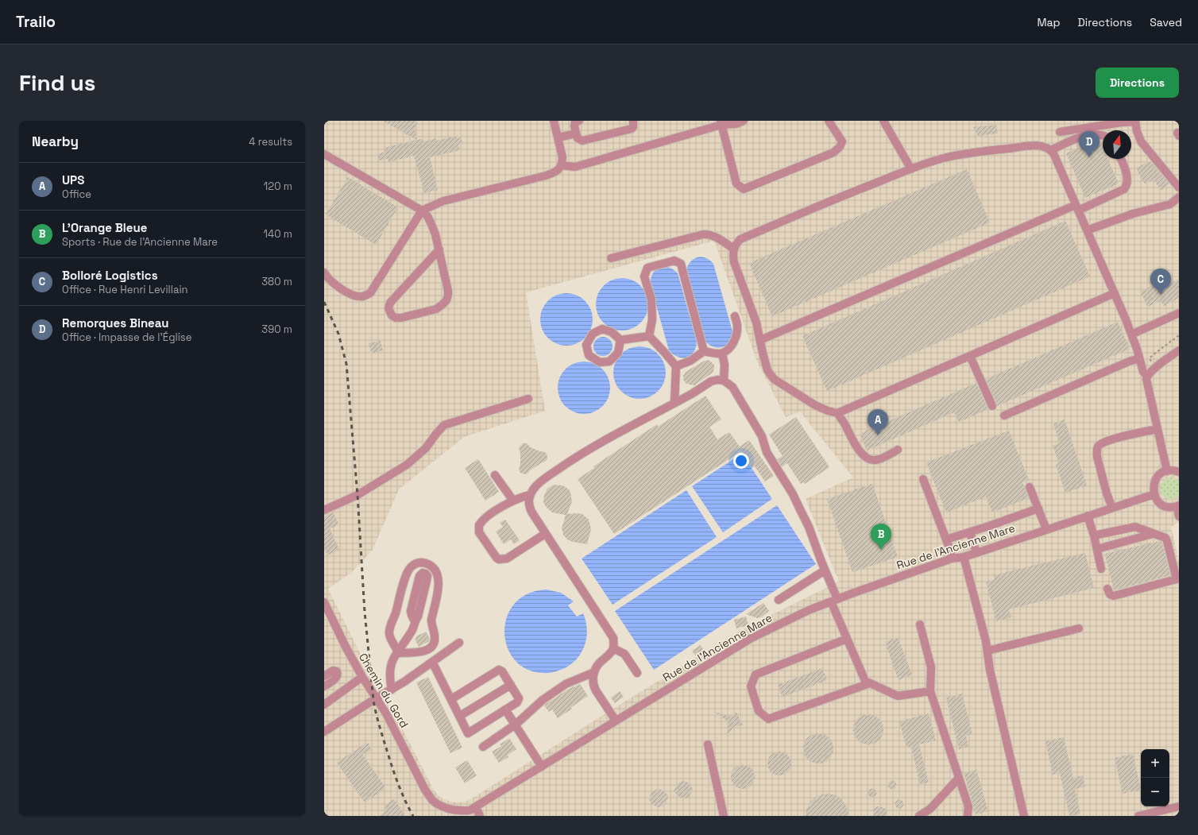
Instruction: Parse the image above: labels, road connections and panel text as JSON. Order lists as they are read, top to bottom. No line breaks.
{"streets":{"street":["Rue de l'Ancienne Mare","Chemin du Gord"]},"crossings":[["Rue de l'Ancienne Mare","Chemin du Gord"]],"north":"top","page":{"header":"Trailo","nav":["Map","Directions","Saved"],"buttons":"Directions","title":"Find us","heading":["Nearby","4 results"],"pins":["D","C","A","B"],"list":[{"mark":"A","name":"UPS","note":"Office","value":"120 m"},{"mark":"B","name":"L'Orange Bleue","note":"Sports · Rue de l'Ancienne Mare","value":"140 m"},{"mark":"C","name":"Bolloré Logistics","note":"Office · Rue Henri Levillain","value":"380 m"},{"mark":"D","name":"Remorques Bineau","note":"Office · Impasse de l'Église","value":"390 m"}],"map_buttons":["+","−"]}}
